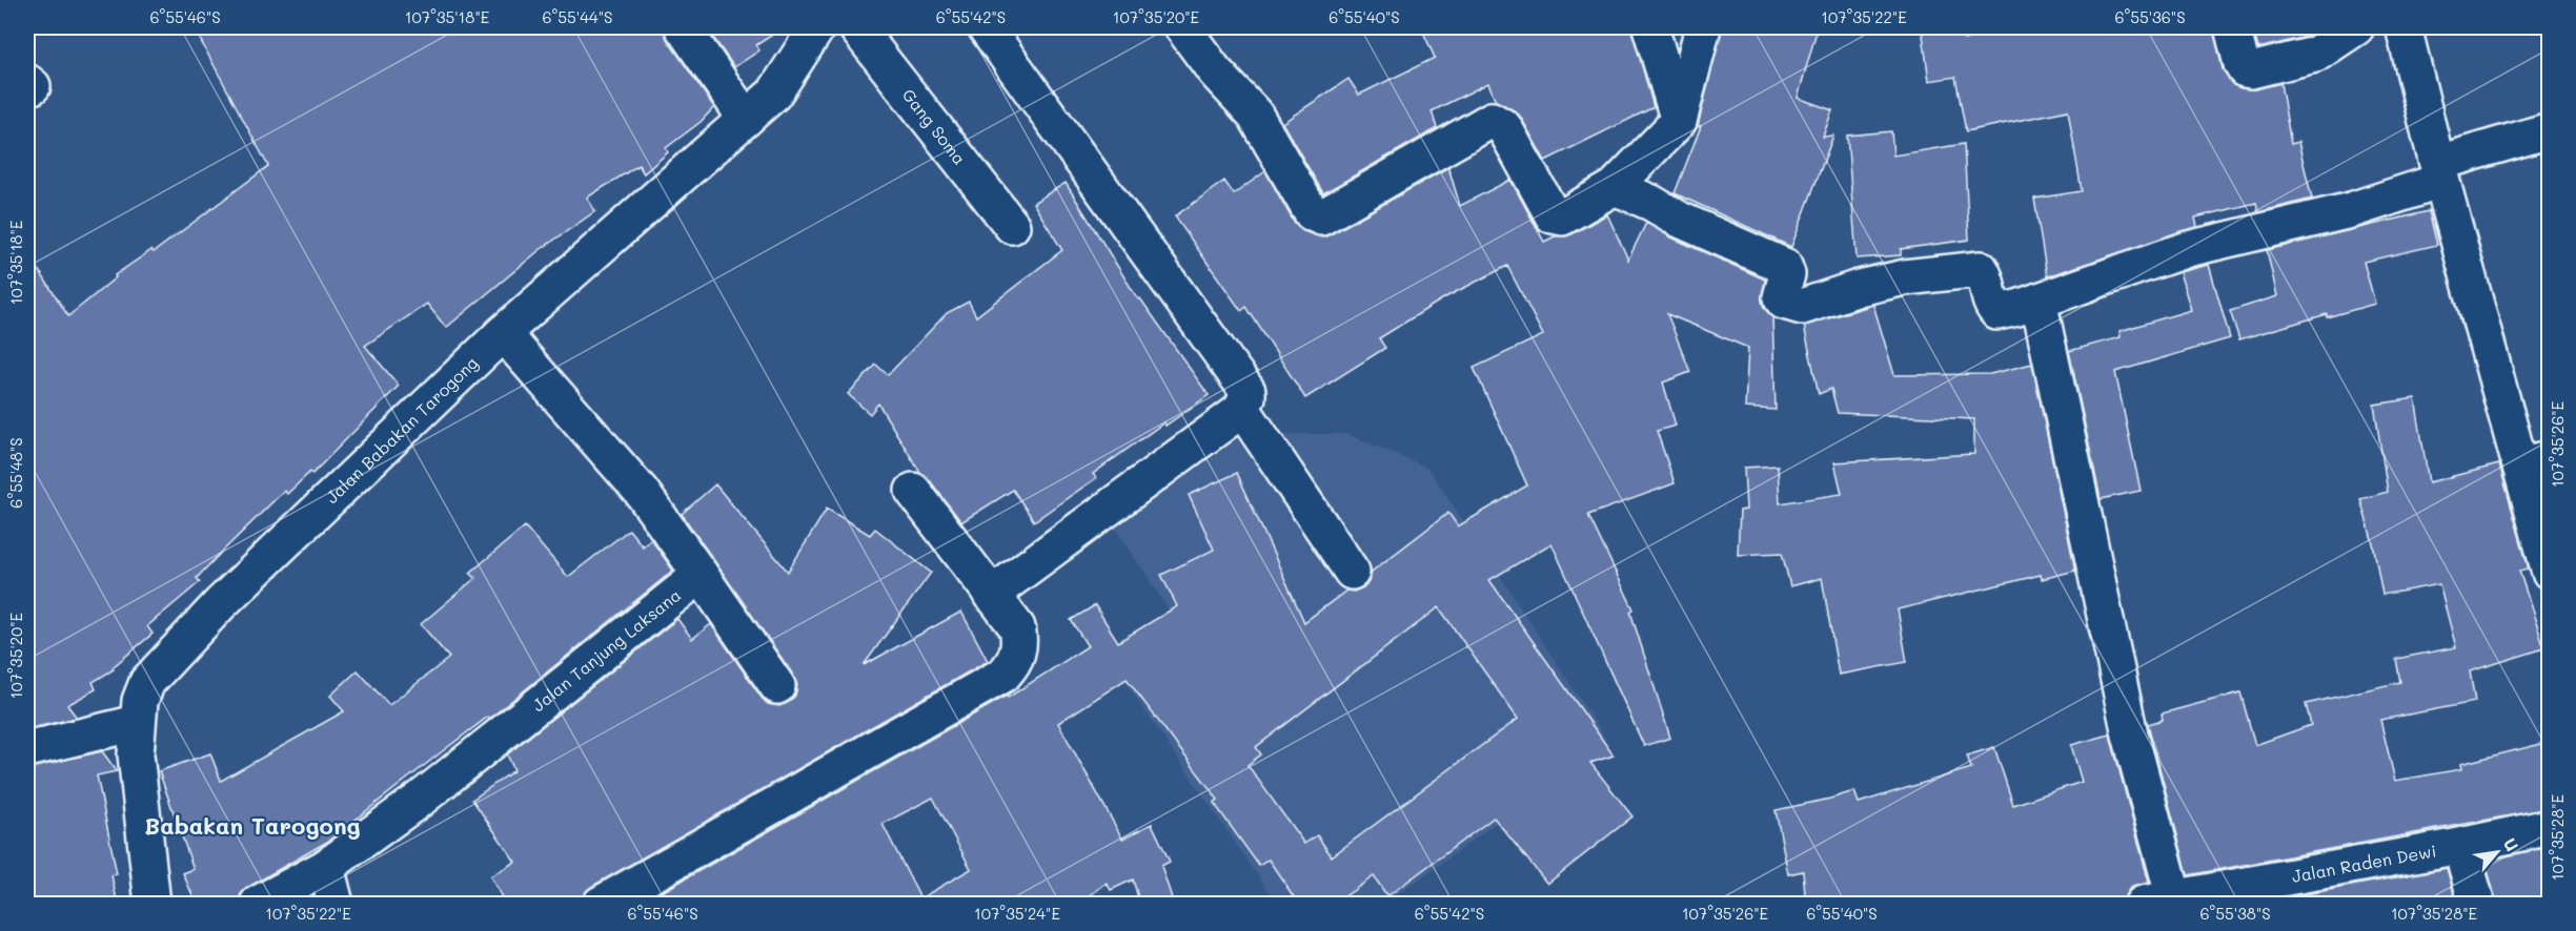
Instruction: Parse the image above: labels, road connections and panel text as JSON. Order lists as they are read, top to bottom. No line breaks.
{"streets":{"street":["Gang Soma","Jalan Babakan Tarogong","Jalan Tanjung Laksana","Jalan Raden Dewi"]},"districts":["Babakan Tarogong"],"north":"top right","coordinates":["6°55'46\"S","107°35'18\"E","6°55'44\"S","6°55'42\"S","107°35'20\"E","6°55'40\"S","107°35'22\"E","6°55'36\"S","107°35'26\"E","6°55'48\"S","107°35'28\"E","107°35'24\"E","6°55'38\"S"]}
